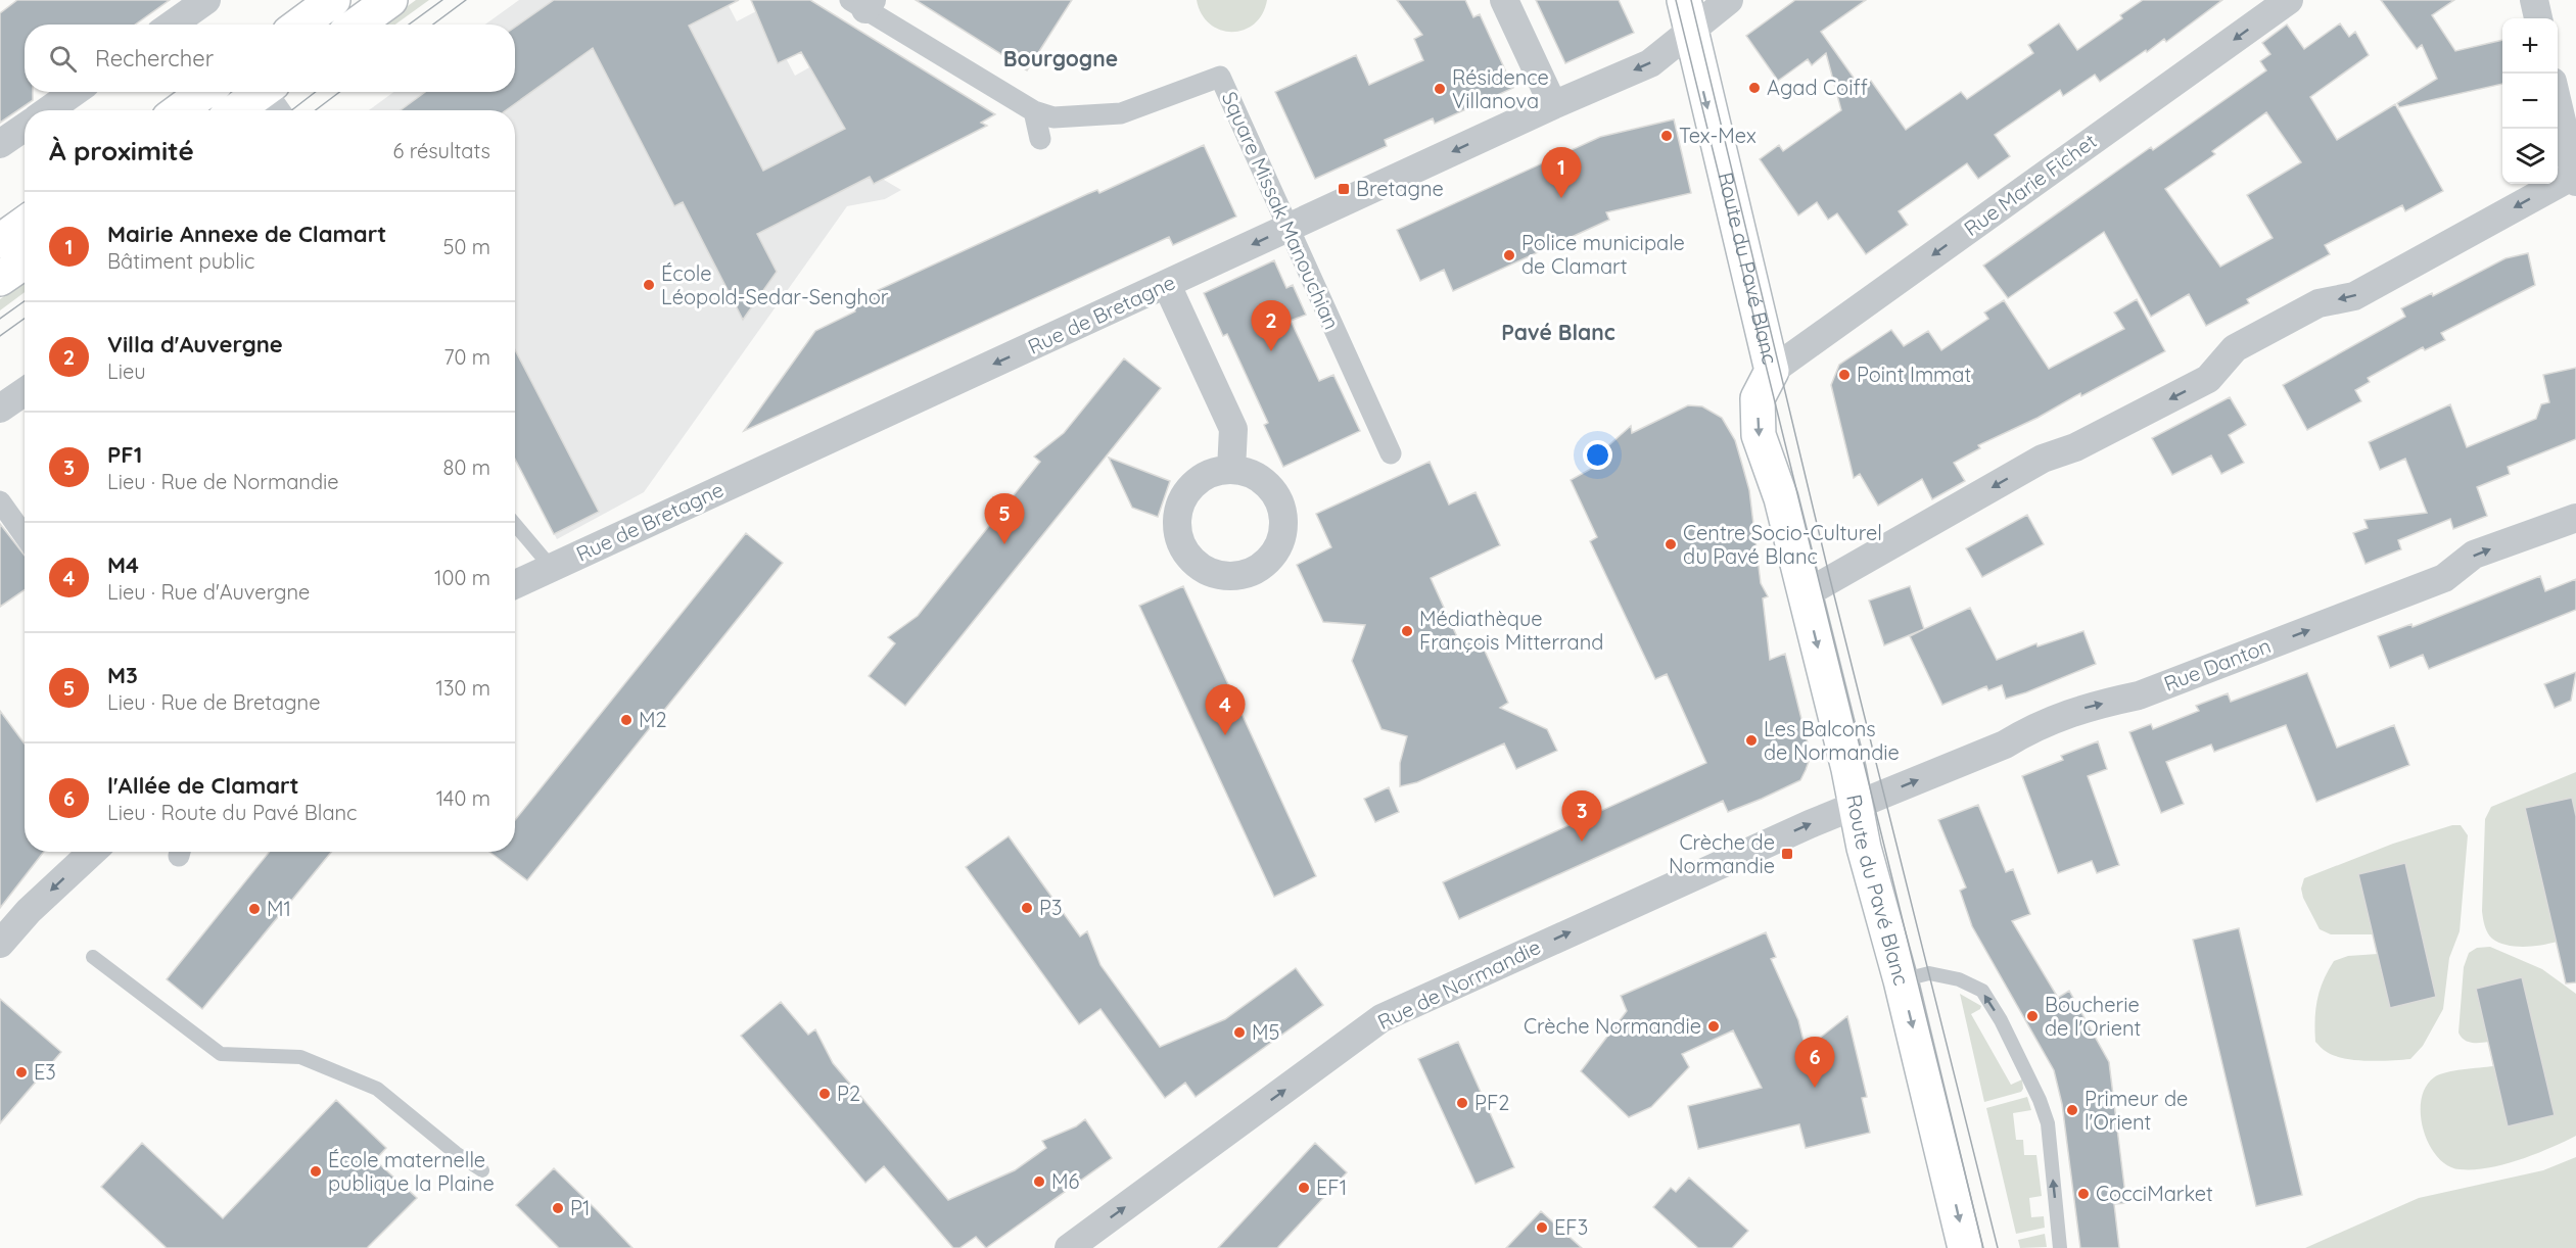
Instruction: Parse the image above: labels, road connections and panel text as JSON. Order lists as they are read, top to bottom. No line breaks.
{"streets":{"main road":["Route du Pavé Blanc"],"street":["Rue Marie Fichet","Square Missak Manouchian","Rue de Bretagne","Rue Danton","Rue de Normandie"]},"crossings":[["Rue Marie Fichet","Route du Pavé Blanc"],["Square Missak Manouchian","Rue de Bretagne"],["Route du Pavé Blanc","Rue de Bretagne"],["Route du Pavé Blanc","Rue Danton"],["Route du Pavé Blanc","Rue de Normandie"],["Rue Danton","Rue de Normandie"]],"one_way":["Route du Pavé Blanc","Rue de Bretagne","Rue de Normandie"],"districts":["Bourgogne","Pavé Blanc"],"places":{"other":["Agad Coiff","Résidence Villanova","Tex-Mex","Police municipale de Clamart","École Léopold-Sedar-Senghor","Point Immat","Centre Socio-Culturel du Pavé Blanc","Médiathèque François Mitterrand","M2","Les Balcons de Normandie","P3","M1","Boucherie de l'Orient","Crèche Normandie","M5","E3","P2","PF2","Primeur de l'Orient","École maternelle publique la Plaine","M6","EF1","CocciMarket","P1","EF3"],"transit":["Bretagne","Crèche de Normandie"]},"page":{"map_buttons":["+","−"],"search":"Rechercher","heading":["À proximité","6 résultats"],"pins":["1","2","5","4","3","6"],"list":[{"mark":"1","name":"Mairie Annexe de Clamart","note":"Bâtiment public","value":"50 m"},{"mark":"2","name":"Villa d'Auvergne","note":"Lieu","value":"70 m"},{"mark":"3","name":"PF1","note":"Lieu · Rue de Normandie","value":"80 m"},{"mark":"4","name":"M4","note":"Lieu · Rue d'Auvergne","value":"100 m"},{"mark":"5","name":"M3","note":"Lieu · Rue de Bretagne","value":"130 m"},{"mark":"6","name":"l'Allée de Clamart","note":"Lieu · Route du Pavé Blanc","value":"140 m"}]}}
